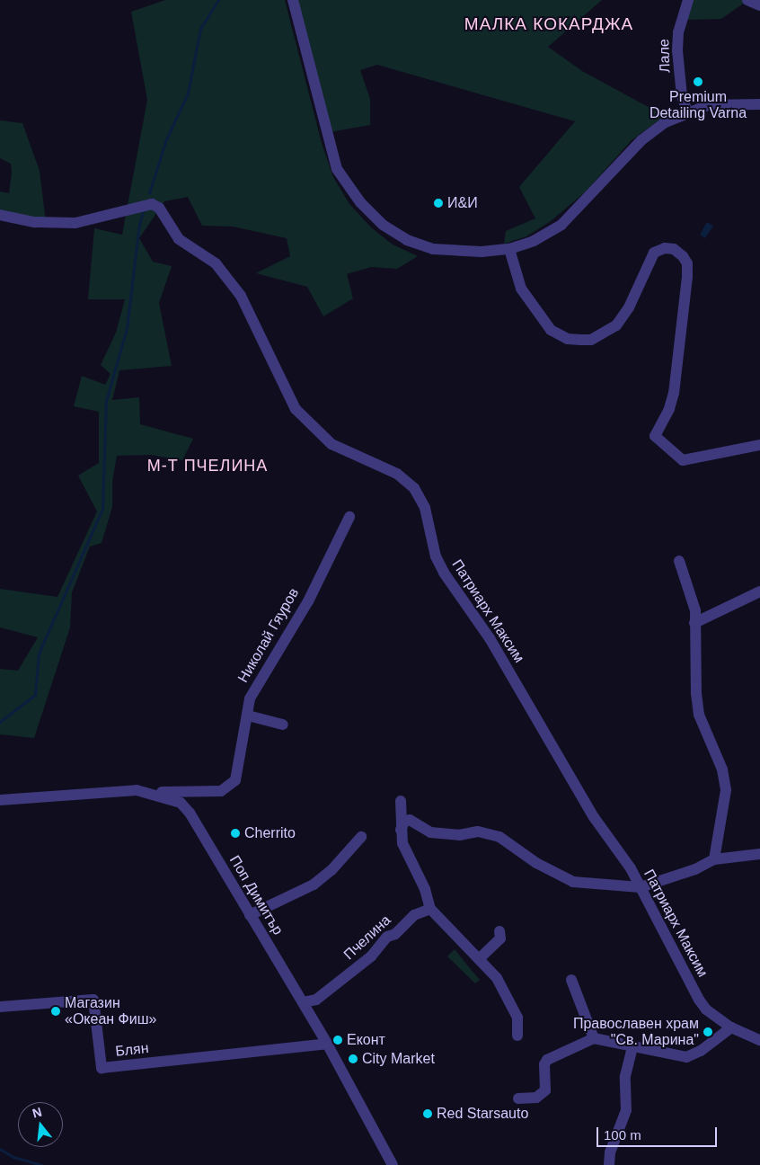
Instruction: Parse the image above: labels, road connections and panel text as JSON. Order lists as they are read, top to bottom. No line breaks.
{"streets":{"street":["Лале","Патриарх Максим","Николай Гяуров","Поп Димитър","Пчелина","Блян"]},"crossings":[["Николай Гяуров","Поп Димитър"],["Поп Димитър","Пчелина"],["Поп Димитър","Блян"]],"districts":["МАЛКА КОКАРДЖА","М-Т ПЧЕЛИНА"],"places":["Premium Detailing Varna","И&И","Cherrito","Магазин «Океан Фиш»","Православен храм \"Св. Марина\"","Еконт","City Market","Red Starsauto"],"scale_bar":"100 m","north":"top"}
